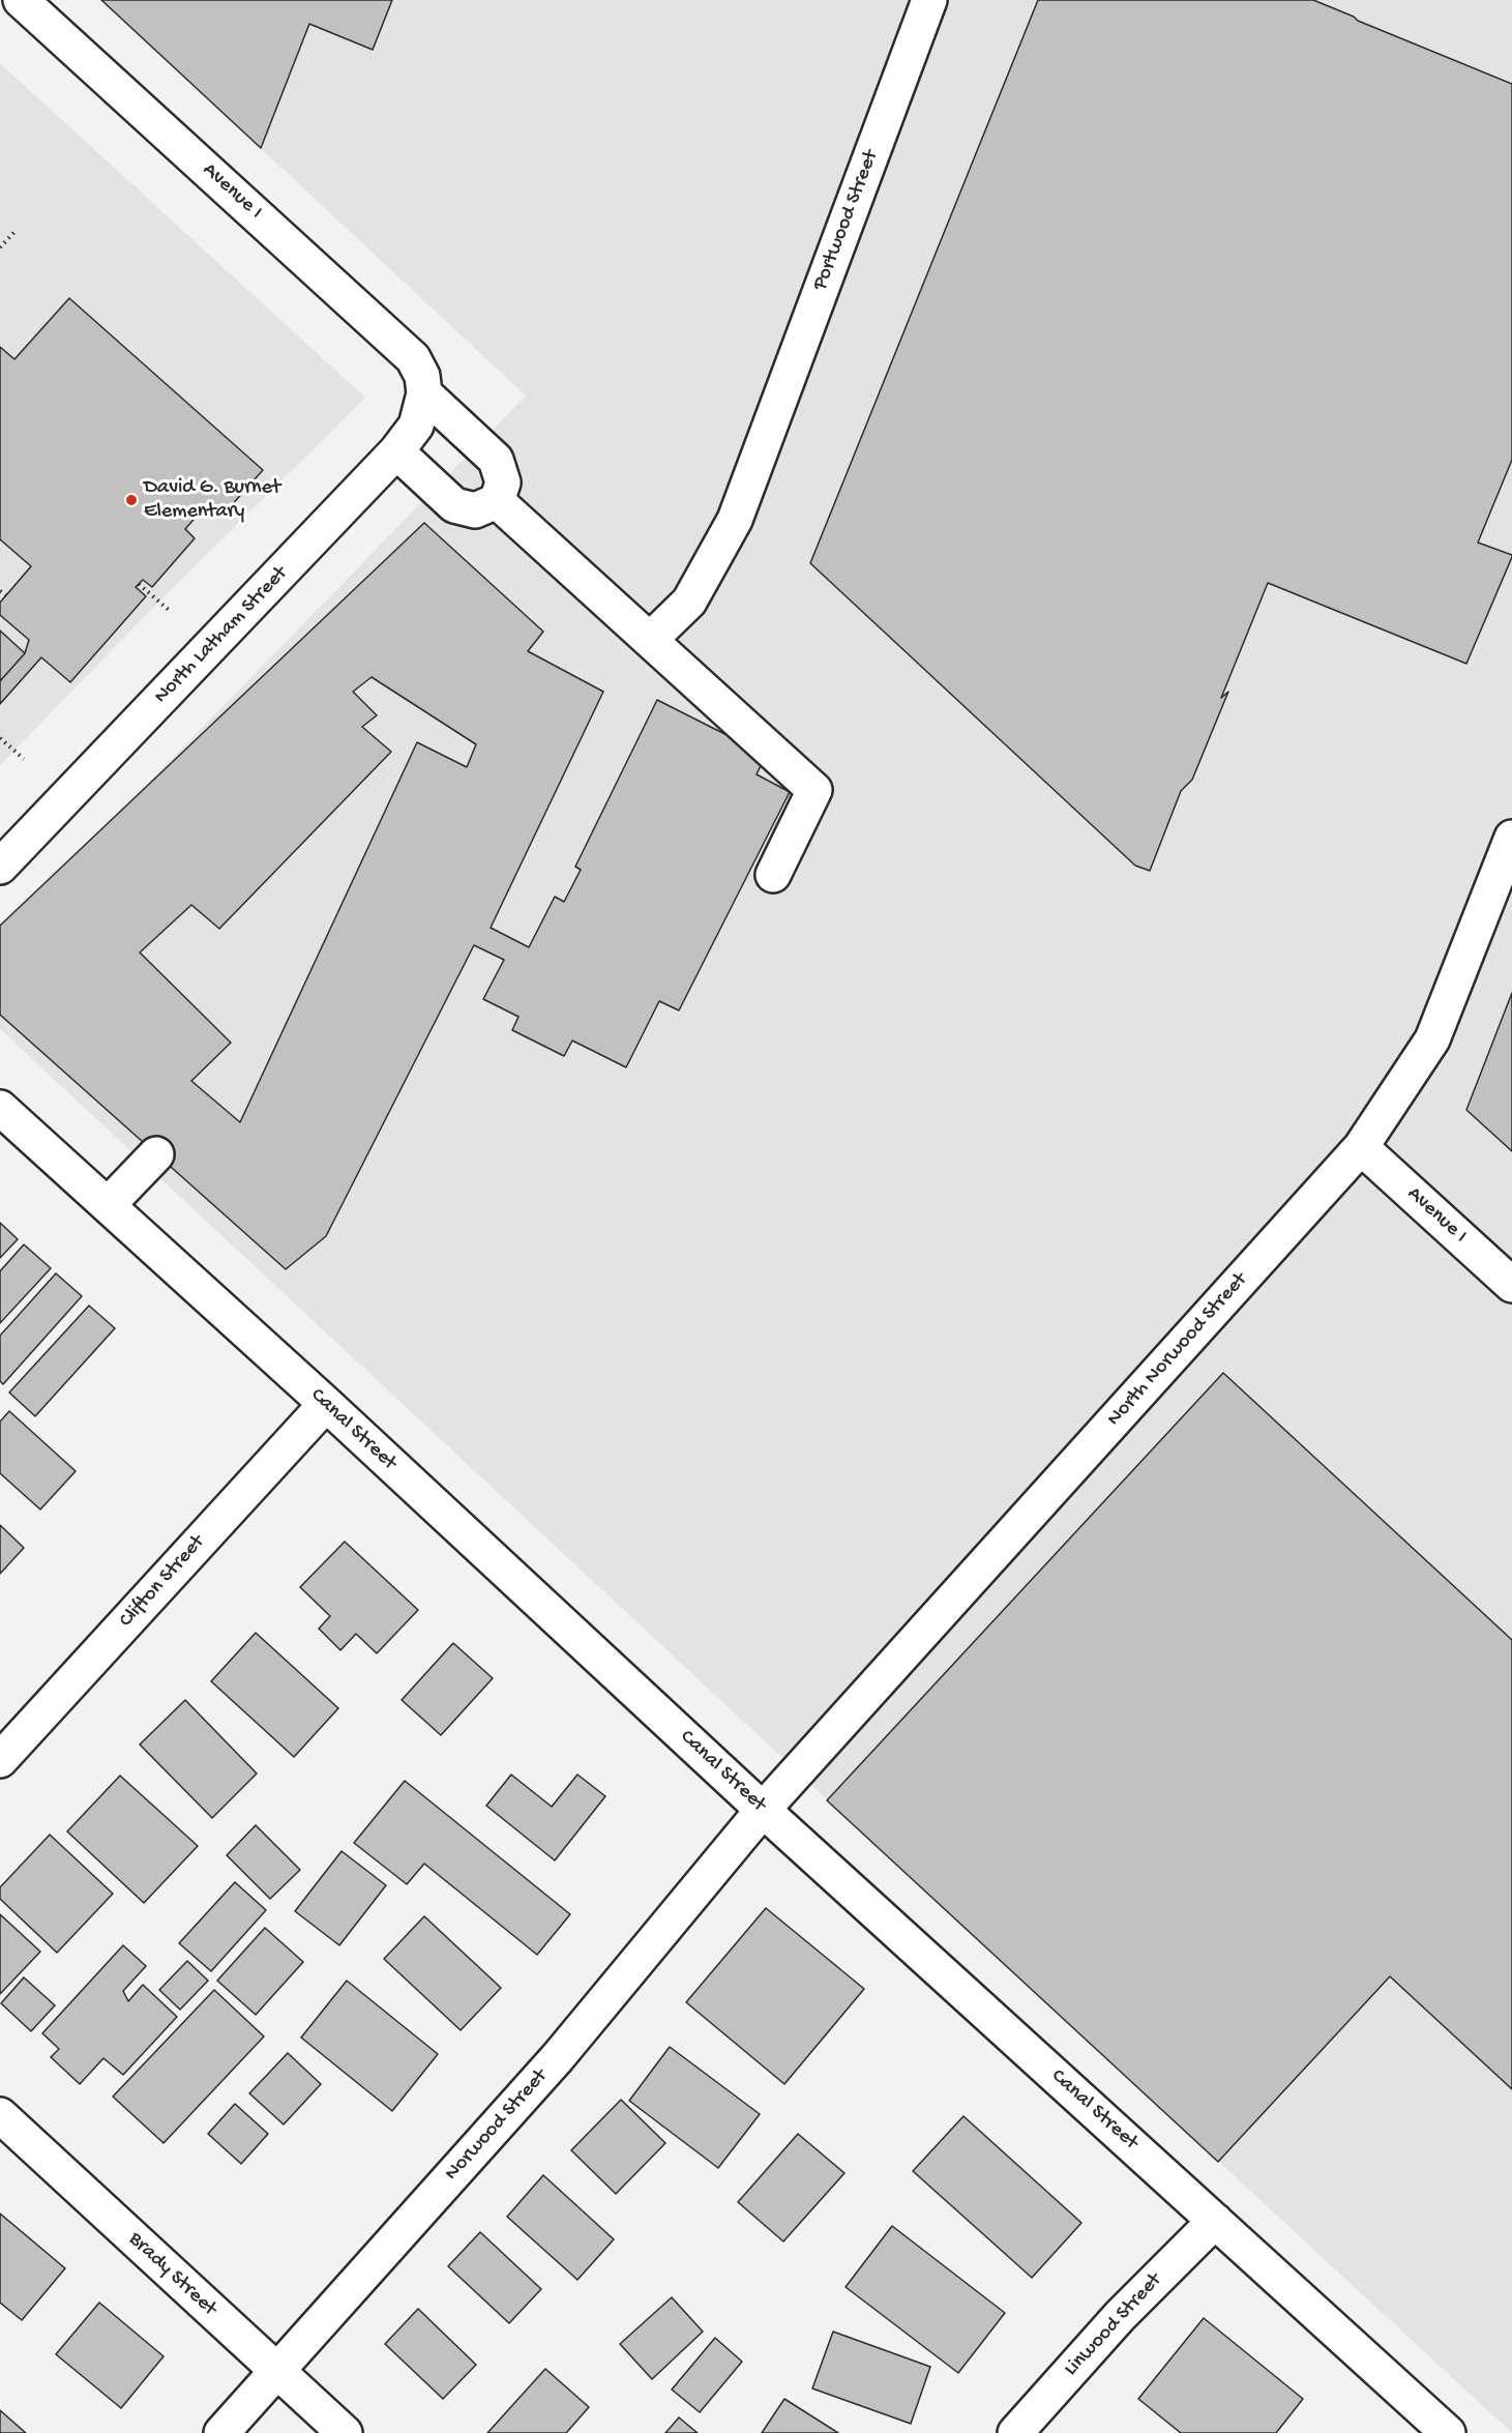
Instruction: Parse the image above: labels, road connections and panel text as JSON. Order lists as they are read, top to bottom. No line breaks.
{"streets":{"street":["Avenue I","Portwood Street","North Latham Street","North Norwood Street","Canal Street","Clifton Street","Norwood Street","Brady Street","Linwood Street"]},"crossings":[["Avenue I","North Latham Street"],["Avenue I","North Norwood Street"],["North Norwood Street","Canal Street"],["North Norwood Street","Norwood Street"],["Canal Street","Clifton Street"],["Canal Street","Norwood Street"],["Canal Street","Linwood Street"],["Norwood Street","Brady Street"]],"places":["David G. Burnet Elementary"]}
